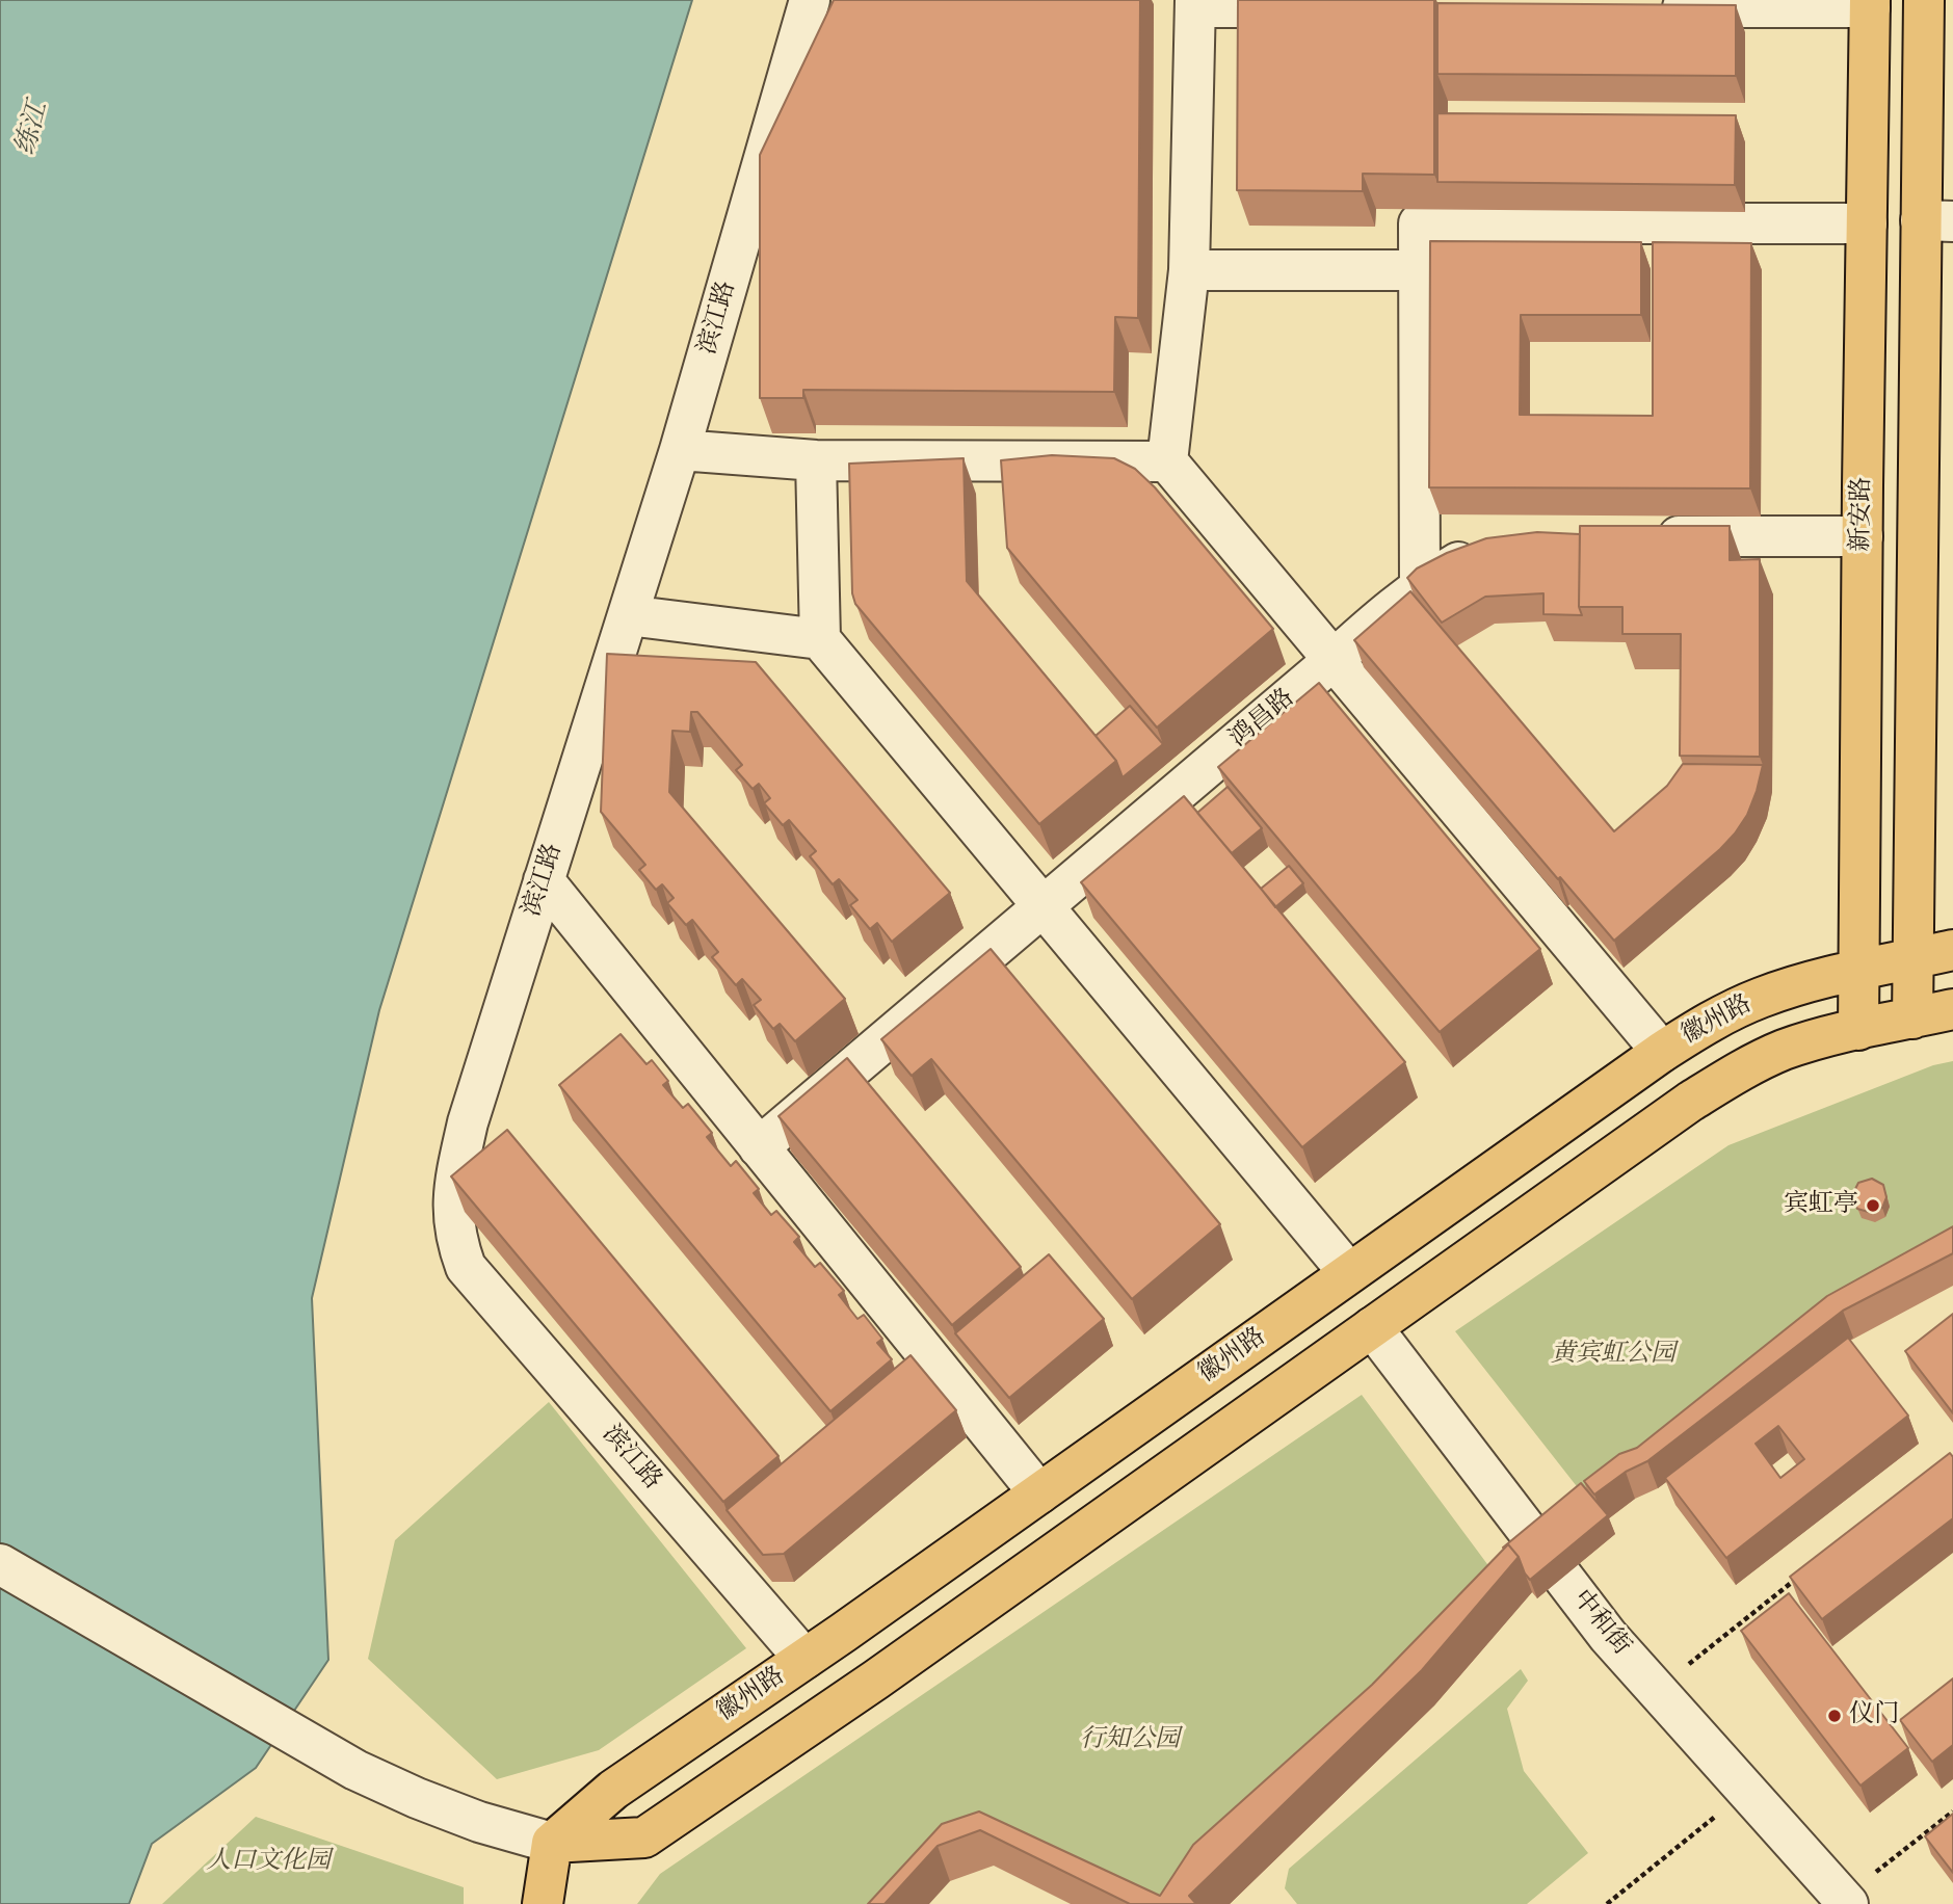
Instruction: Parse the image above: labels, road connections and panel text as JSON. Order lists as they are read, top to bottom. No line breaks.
{"streets":{"main road":["新安路","徽州路"],"street":["滨江路","鸿昌路","中和街"]},"crossings":[["滨江路","徽州路"],["新安路","徽州路"]],"water":["练江"],"parks":["黄宾虹公园","行知公园","人口文化园"],"places":["宾虹亭","仪门"]}
